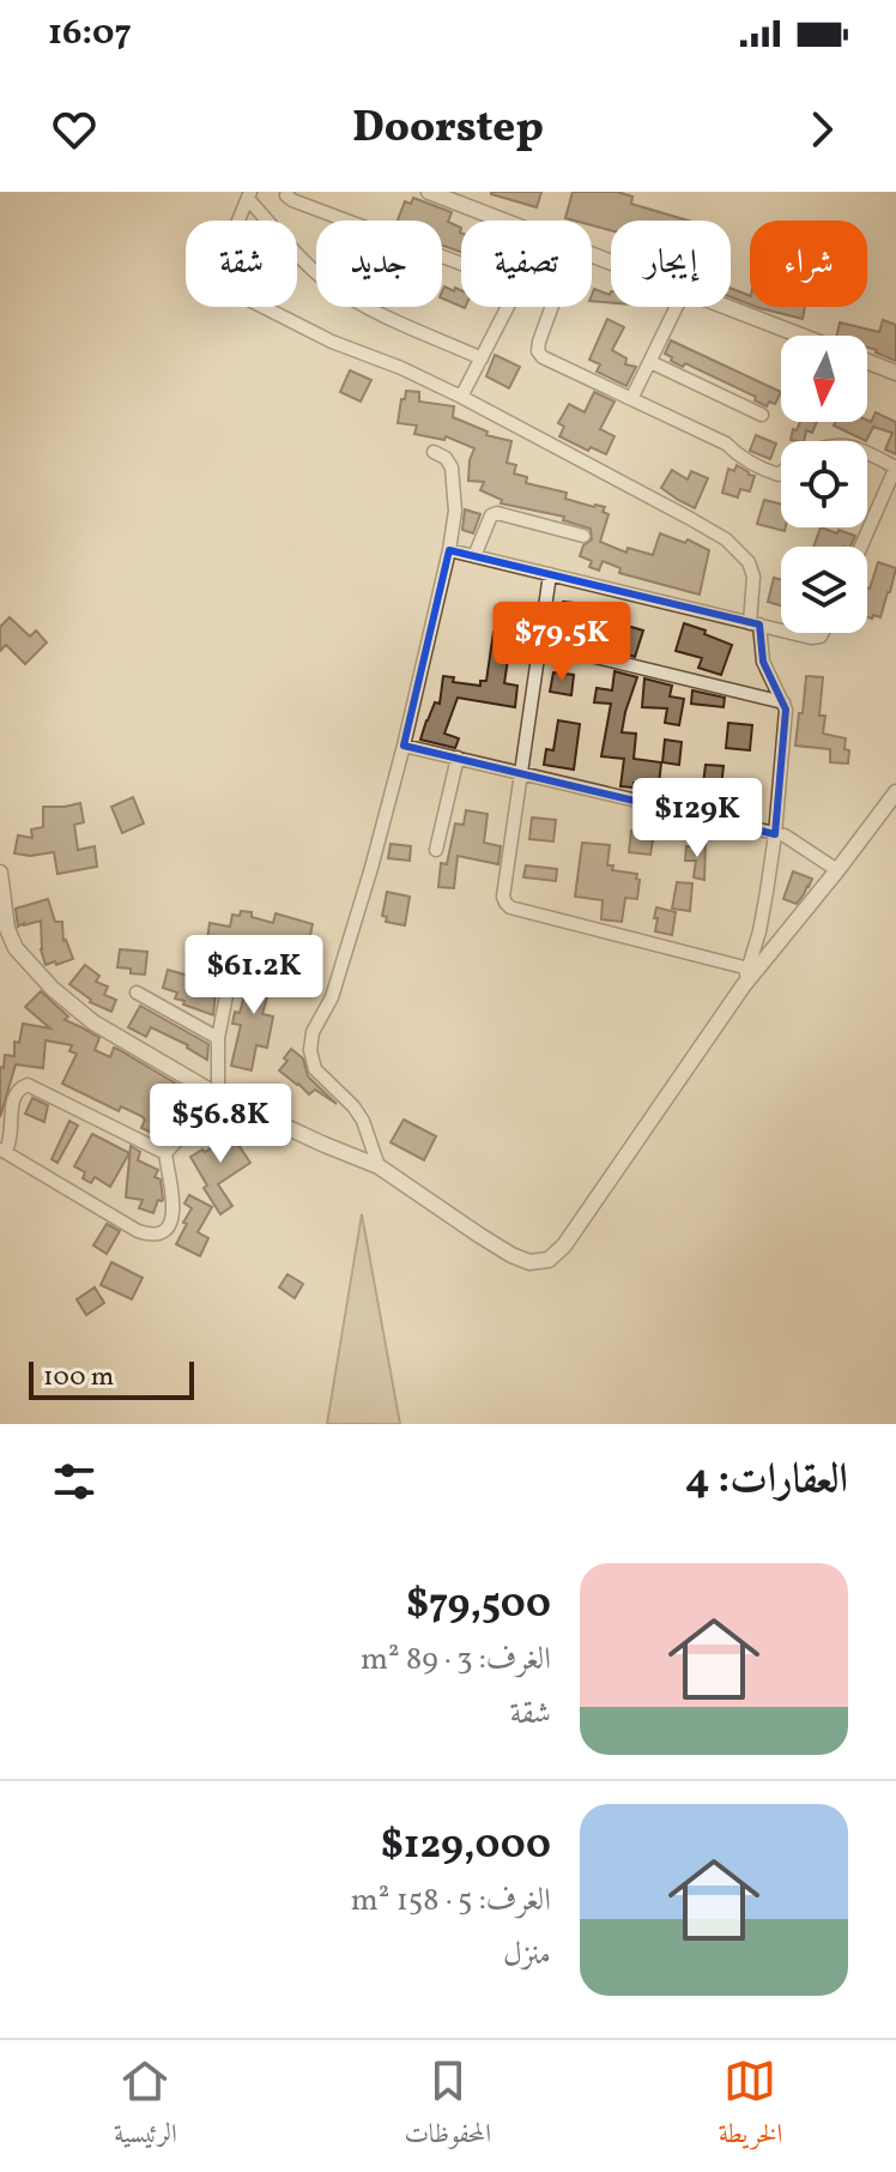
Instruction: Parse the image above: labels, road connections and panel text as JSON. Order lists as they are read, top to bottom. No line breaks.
{"scale_bar":"100 m","north":"bottom","page":{"status":"16:07","header":"Doorstep","chip":["شراء","إيجار","تصفية","جديد","شقة"],"price":["$79.5K","$129K","$61.2K","$56.8K"],"scale":"100 m","heading":"العقارات: 4","list":[{"name":"$79,500","note":"الغرف: 3 · 89 m² · شقة"},{"name":"$129,000","note":"الغرف: 5 · 158 m² · منزل"}],"tabs":["الخريطة","المحفوظات","الرئيسية"]}}
